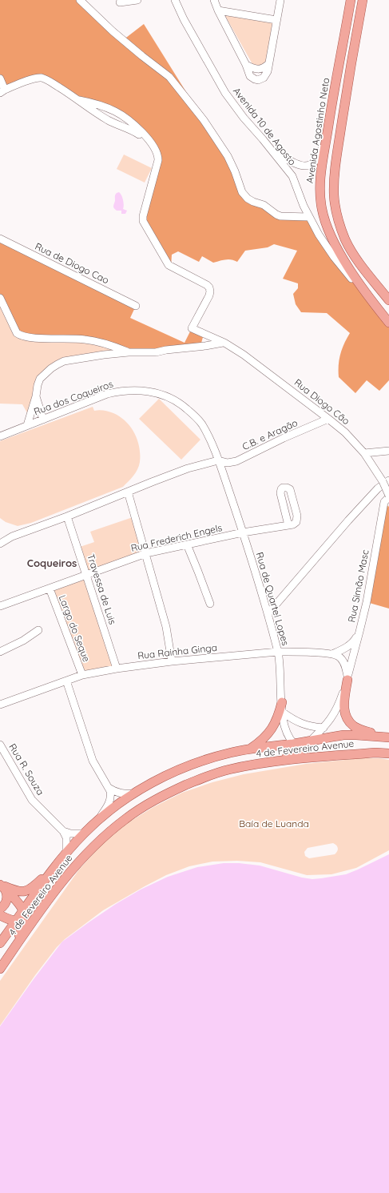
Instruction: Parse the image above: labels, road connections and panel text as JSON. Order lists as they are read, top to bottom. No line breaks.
{"streets":{"main road":["Avenida Agostinho Neto","4 de Fevereiro Avenue"],"street":["Avenida 10 de Agosto","Rua de Diogo Cao","Rua dos Coqueiros","Rua Diogo Cão","C.B. e Aragão","Rua Frederich Engels","Rua Simão Masc","Travessa de Luis","Rua de Quartel Lopes","Largo do Seque","Rua Rainha Ginga","Rua R. Souza"]},"crossings":[["Avenida 10 de Agosto","Avenida Agostinho Neto"],["Rua dos Coqueiros","C.B. e Aragão"],["Rua dos Coqueiros","Rua de Quartel Lopes"],["Rua Diogo Cão","C.B. e Aragão"],["Rua Diogo Cão","Rua Simão Masc"],["C.B. e Aragão","Travessa de Luis"],["C.B. e Aragão","Rua de Quartel Lopes"],["Rua Frederich Engels","Travessa de Luis"],["Rua Frederich Engels","Rua de Quartel Lopes"],["Rua Frederich Engels","Largo do Seque"],["Rua Simão Masc","Rua de Quartel Lopes"],["Rua Simão Masc","Rua Rainha Ginga"],["Travessa de Luis","Rua Rainha Ginga"],["Rua de Quartel Lopes","Rua Rainha Ginga"],["Rua de Quartel Lopes","4 de Fevereiro Avenue"],["Largo do Seque","Rua Rainha Ginga"]],"districts":["Coqueiros"],"parks":["Baía de Luanda"]}
